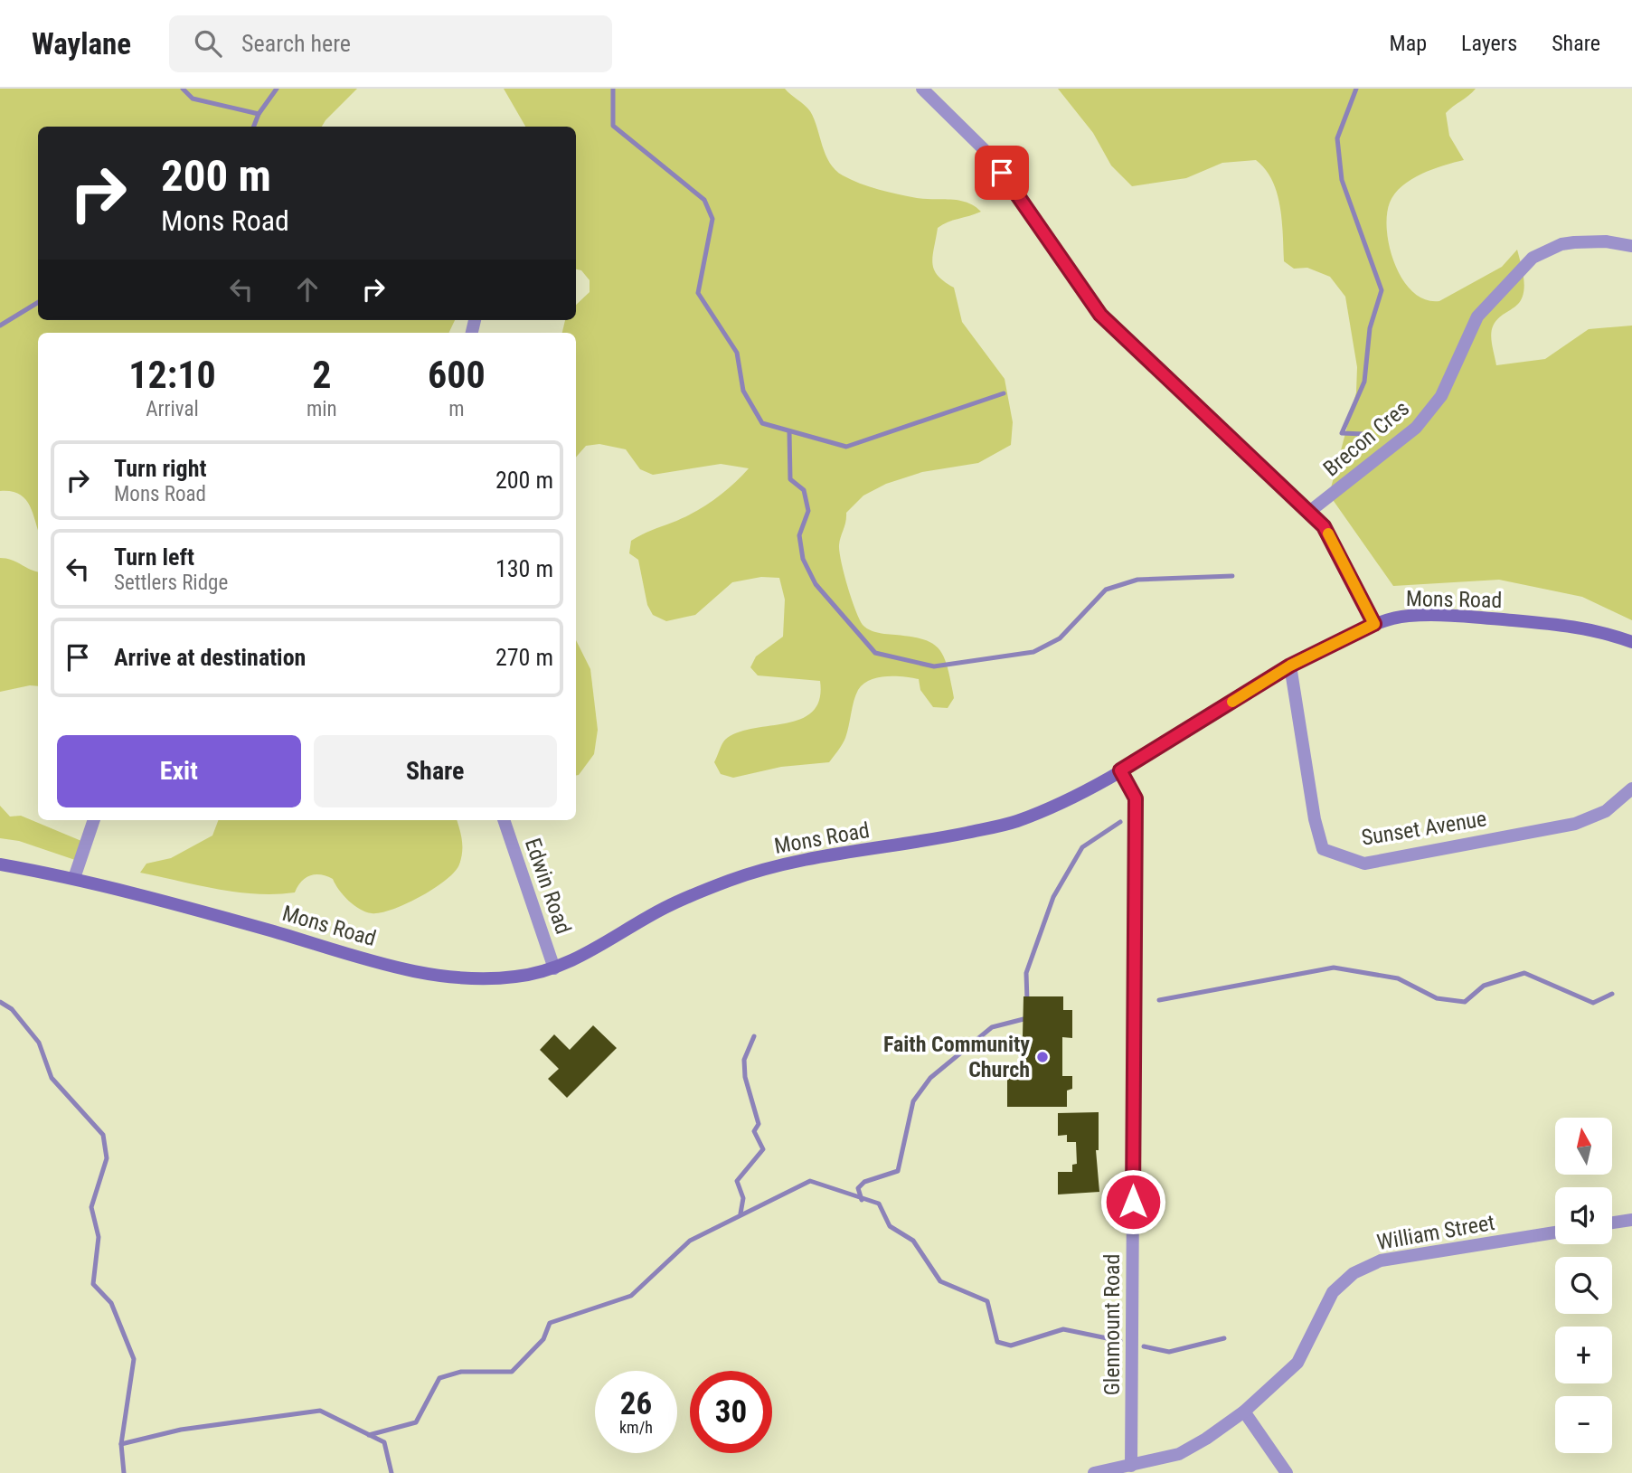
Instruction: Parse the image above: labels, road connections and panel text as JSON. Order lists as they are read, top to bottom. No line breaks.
{"streets":{"main road":["Mons Road"],"street":["Brecon Cres","Sunset Avenue","Edwin Road","William Street","Glenmount Road"]},"crossings":[["Mons Road","Sunset Avenue"],["Mons Road","Edwin Road"],["Mons Road","Glenmount Road"],["William Street","Glenmount Road"]],"places":["Faith Community Church"],"north":"top","page":{"header":"Waylane","search":"Search here","nav":["Map","Layers","Share"],"turn":["200 m","Mons Road"],"eta":["12:10","Arrival","2","min","600","m"],"list":[{"name":"Turn right","note":"Mons Road","value":"200 m"},{"name":"Turn left","note":"Settlers Ridge","value":"130 m"},{"name":"Arrive at destination","value":"270 m"}],"buttons":["Exit","Share"],"map_buttons":["+","−"],"speed":"26 km/h","limit":"30"}}
